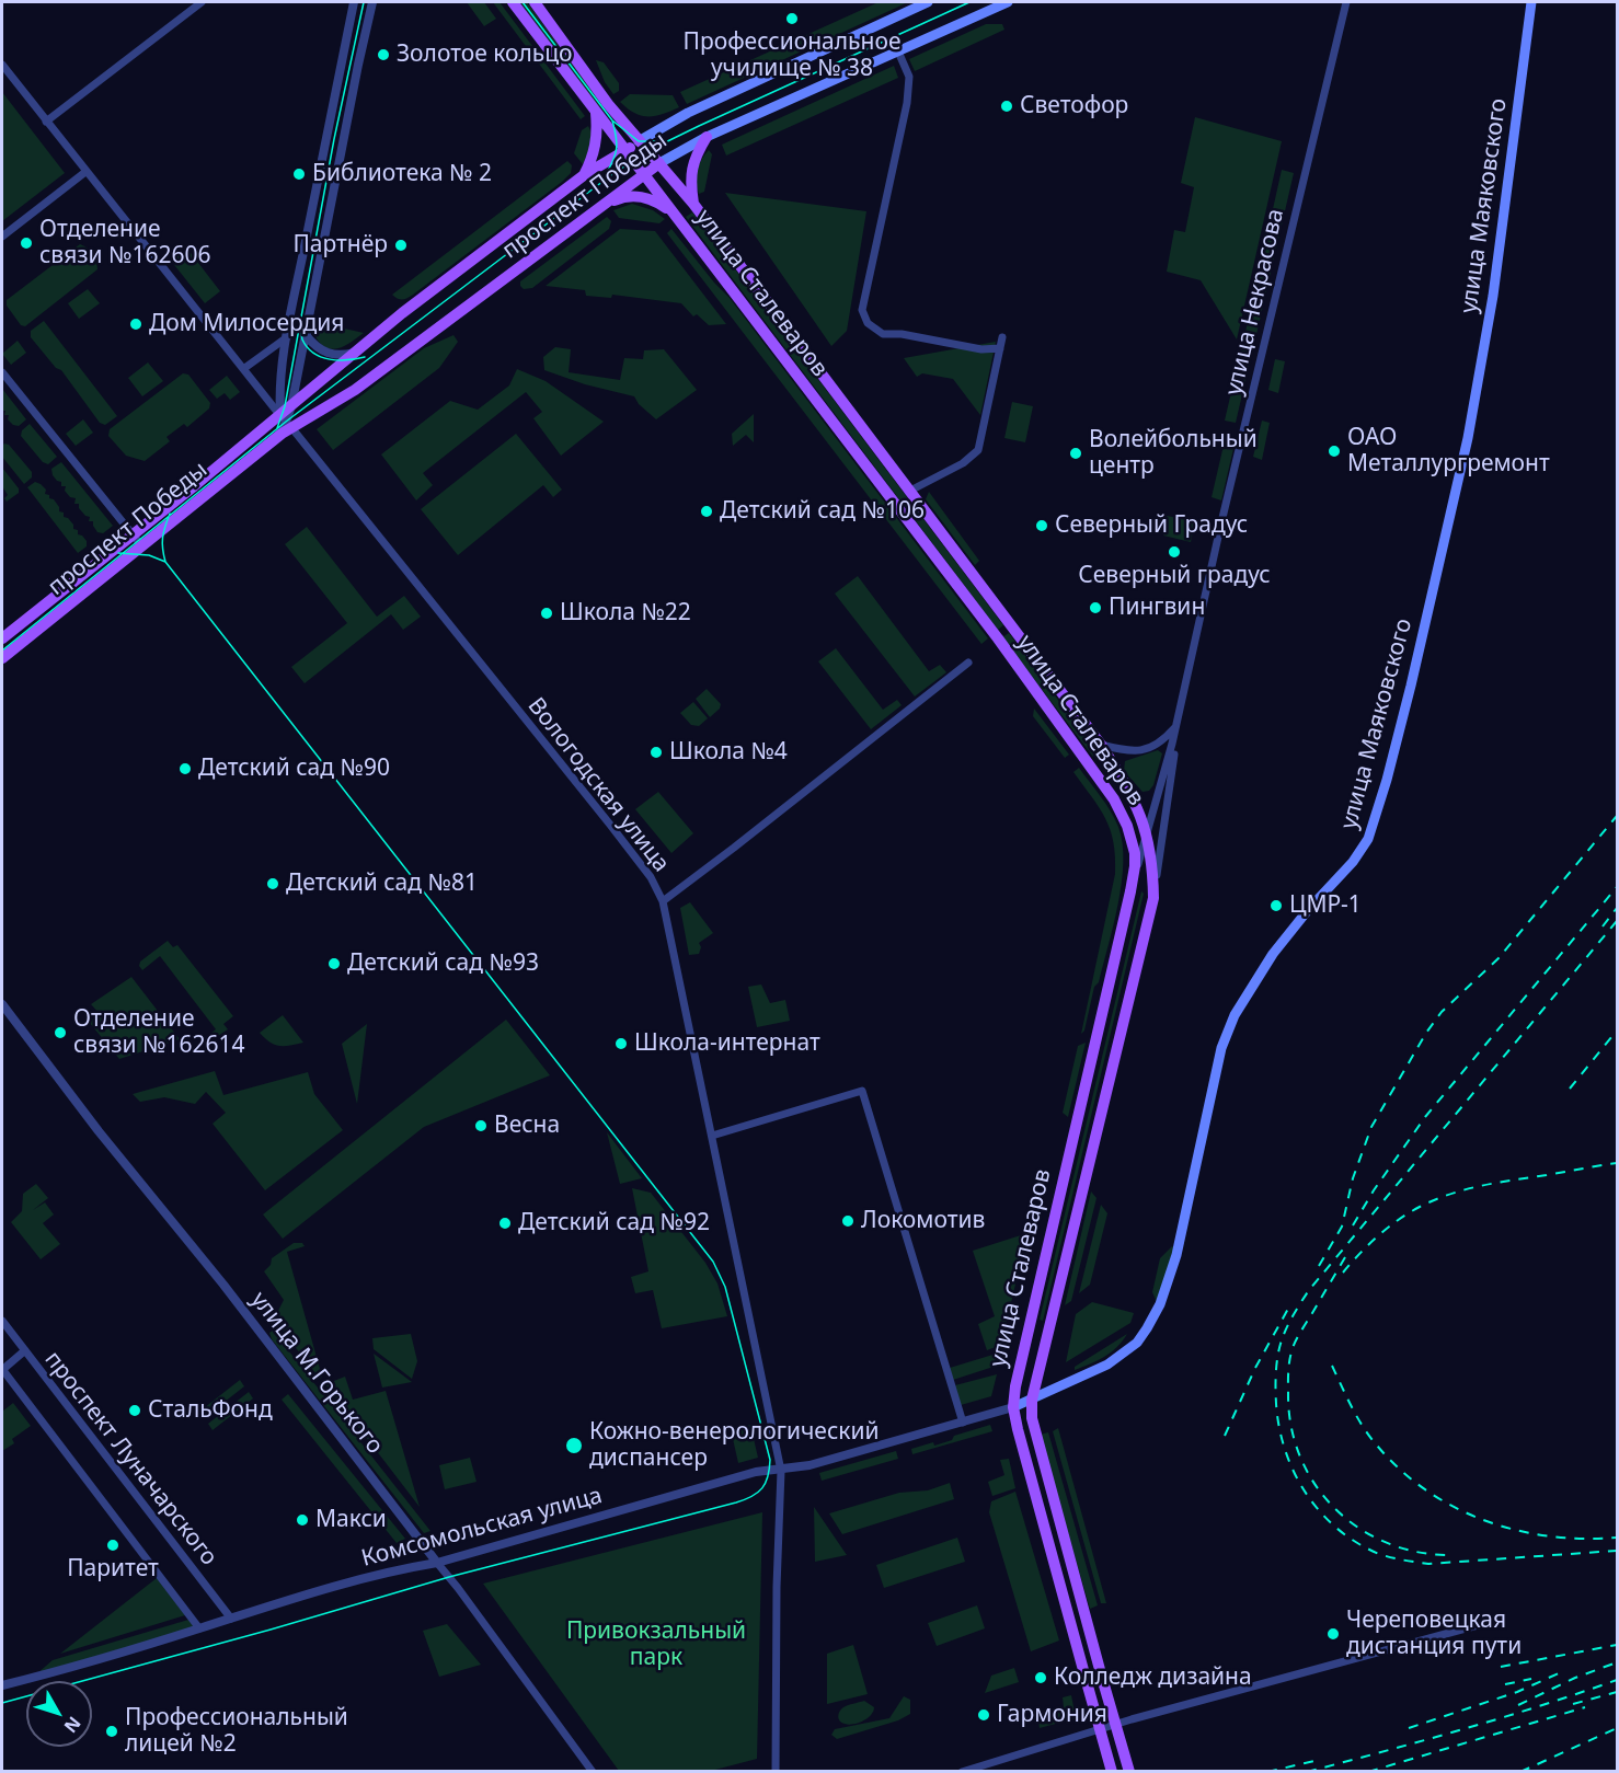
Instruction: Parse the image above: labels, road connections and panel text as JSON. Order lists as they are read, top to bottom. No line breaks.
{"streets":{"main road":["проспект Победы","улица Маяковского","улица Сталеваров"],"street":["улица Некрасова","Вологодская улица","улица М.Горького","проспект Луначарского","Комсомольская улица"]},"crossings":[["проспект Победы","улица Сталеваров"],["проспект Победы","Вологодская улица"],["улица Маяковского","улица Сталеваров"],["улица Маяковского","Комсомольская улица"],["улица Сталеваров","Комсомольская улица"],["Вологодская улица","Комсомольская улица"],["улица М.Горького","Комсомольская улица"],["проспект Луначарского","Комсомольская улица"]],"parks":["Привокзальный парк"],"places":["Профессиональное училище № 38","Золотое кольцо","Светофор","Библиотека № 2","Отделение связи №162606","Партнёр","Дом Милосердия","OAO Металлургремонт","Волейбольный центр","Детский сад №106","Северный Градус","Северный градус","Пингвин","Школа №22","Школа №4","Детский сад №90","Детский сад №81","ЦМР-1","Детский сад №93","Отделение связи №162614","Школа-интернат","Весна","Локомотив","Детский сад №92","СтальФонд","Кожно-венерологический диспансер","Макси","Паритет","Череповецкая дистанция пути","Колледж дизайна","Гармония","Профессиональный лицей №2"],"north":"bottom right"}
